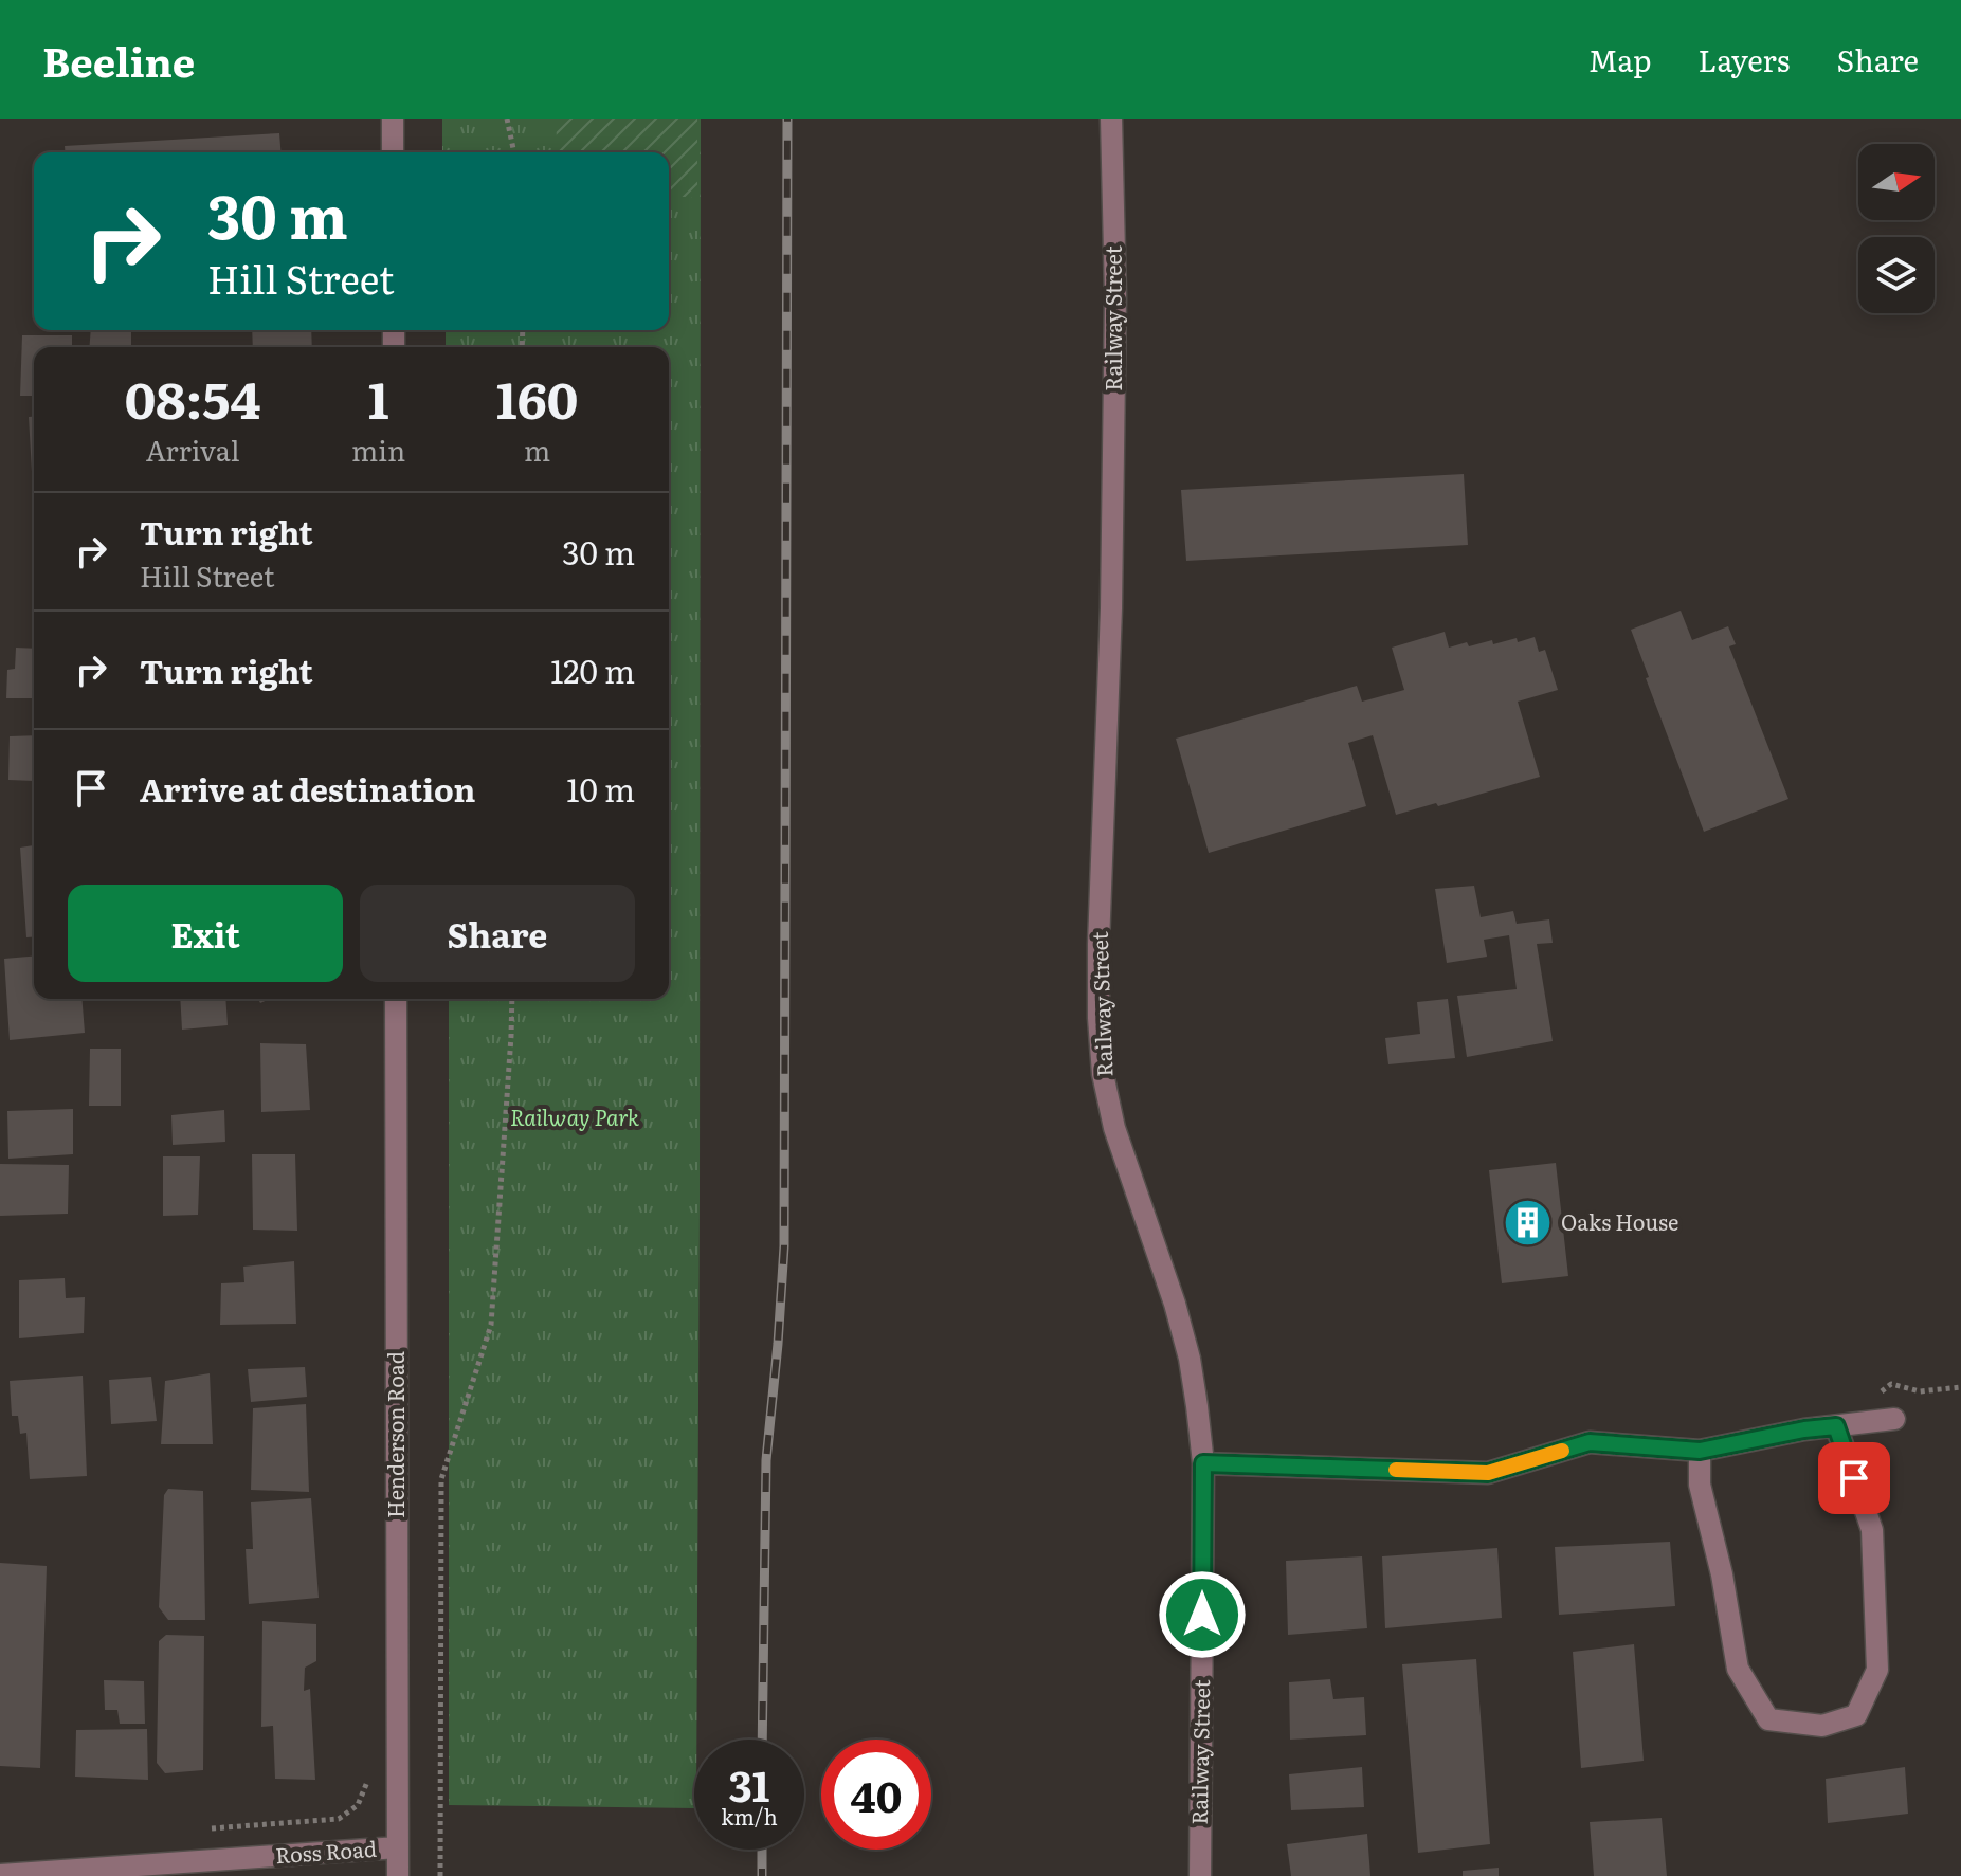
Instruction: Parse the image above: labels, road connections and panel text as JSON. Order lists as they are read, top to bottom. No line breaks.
{"streets":{"street":["Railway Street","Henderson Road","Ross Road"]},"crossings":[["Henderson Road","Ross Road"]],"parks":["Railway Park"],"places":{"building":["Oaks House"]},"north":"right","page":{"header":"Beeline","nav":["Map","Layers","Share"],"turn":["30 m","Hill Street"],"eta":["08:54","Arrival","1","min","160","m"],"list":[{"name":"Turn right","note":"Hill Street","value":"30 m"},{"name":"Turn right","value":"120 m"},{"name":"Arrive at destination","value":"10 m"}],"buttons":["Exit","Share"],"speed":"31 km/h","limit":"40"}}
